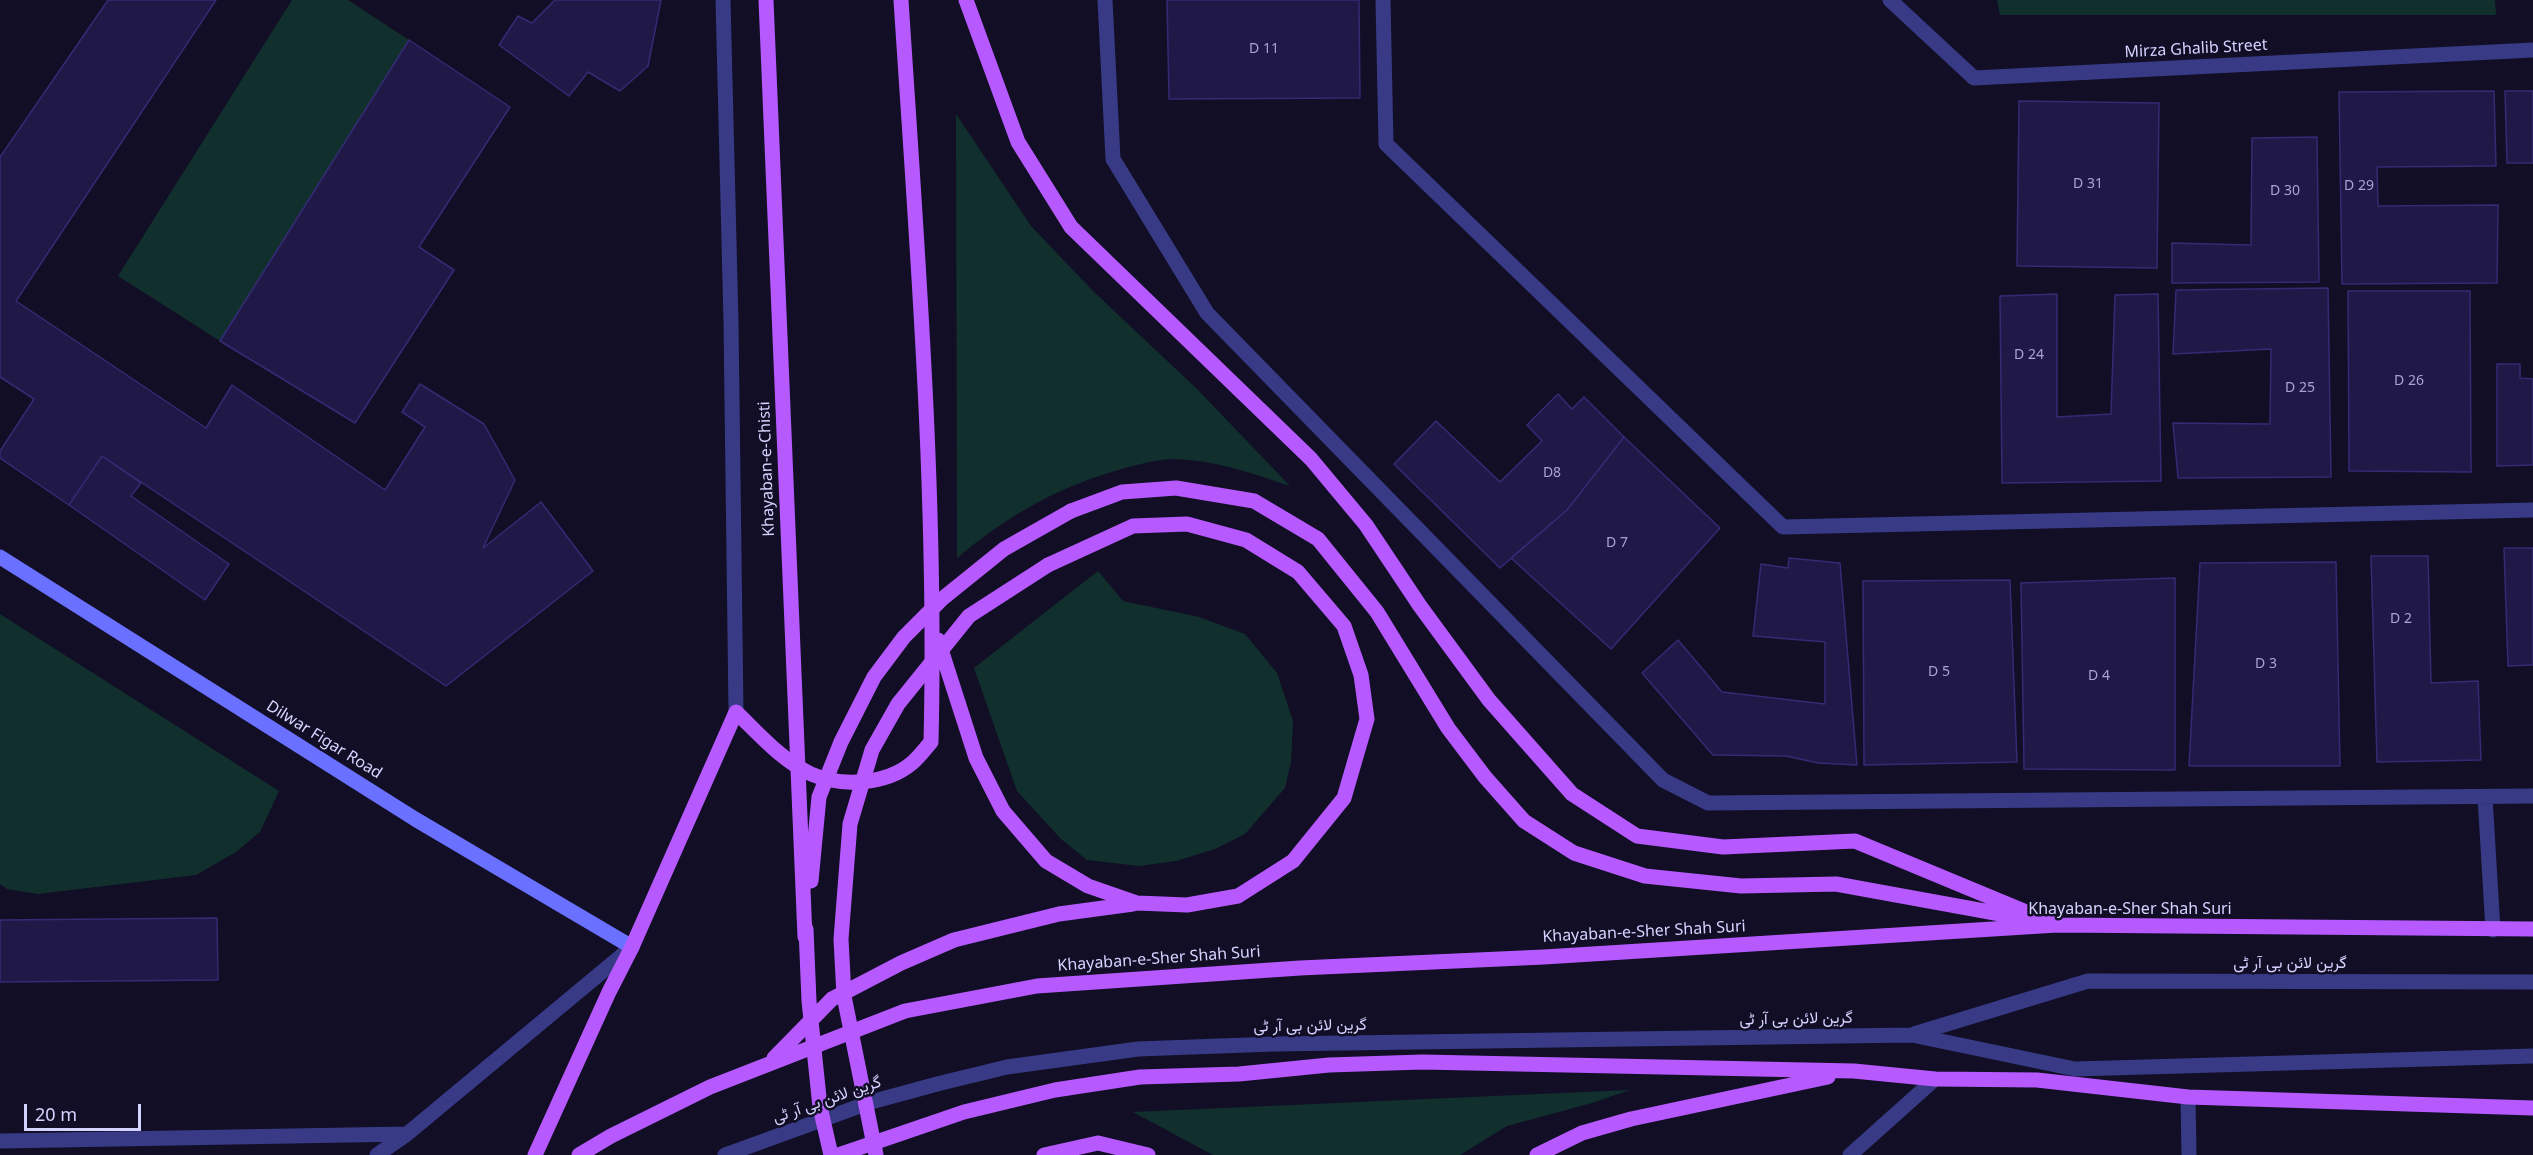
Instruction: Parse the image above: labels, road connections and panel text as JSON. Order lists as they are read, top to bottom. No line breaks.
{"streets":{"main road":["Khayaban-e-Chisti","Khayaban-e-Sher Shah Suri"],"street":["Mirza Ghalib Street","Dilwar Figar Road","گرین لائن بی آر ٹی"]},"house_numbers":["D 11","D 31","D 29","D 30","D 24","D 26","D 25","D8","D 7","D 2","D 3","D 5","D 4"],"scale_bar":"20 m"}
